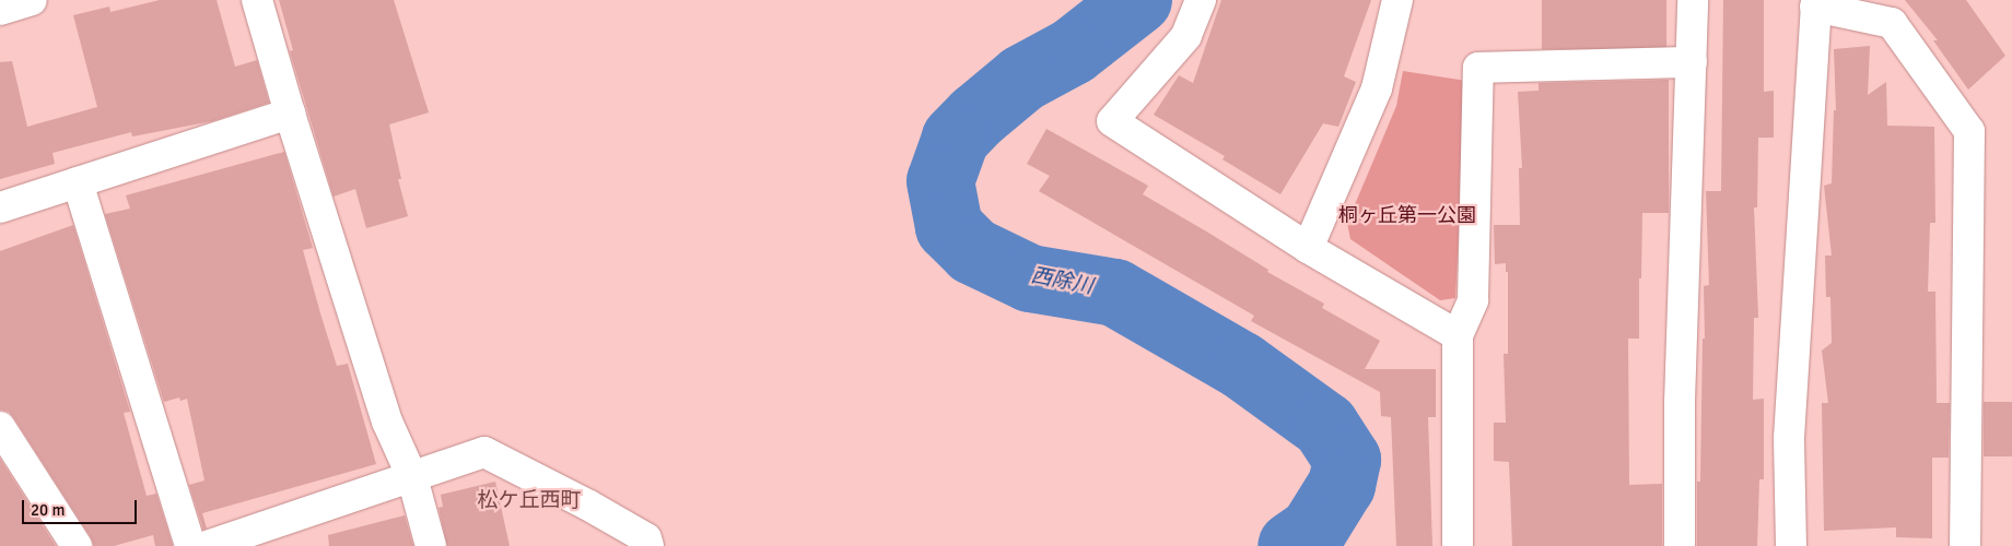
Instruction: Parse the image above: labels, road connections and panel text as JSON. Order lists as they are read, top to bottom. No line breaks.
{"districts":["松ケ丘西町"],"water":["西除川"],"parks":["桐ヶ丘第一公園"],"scale_bar":"20 m"}
